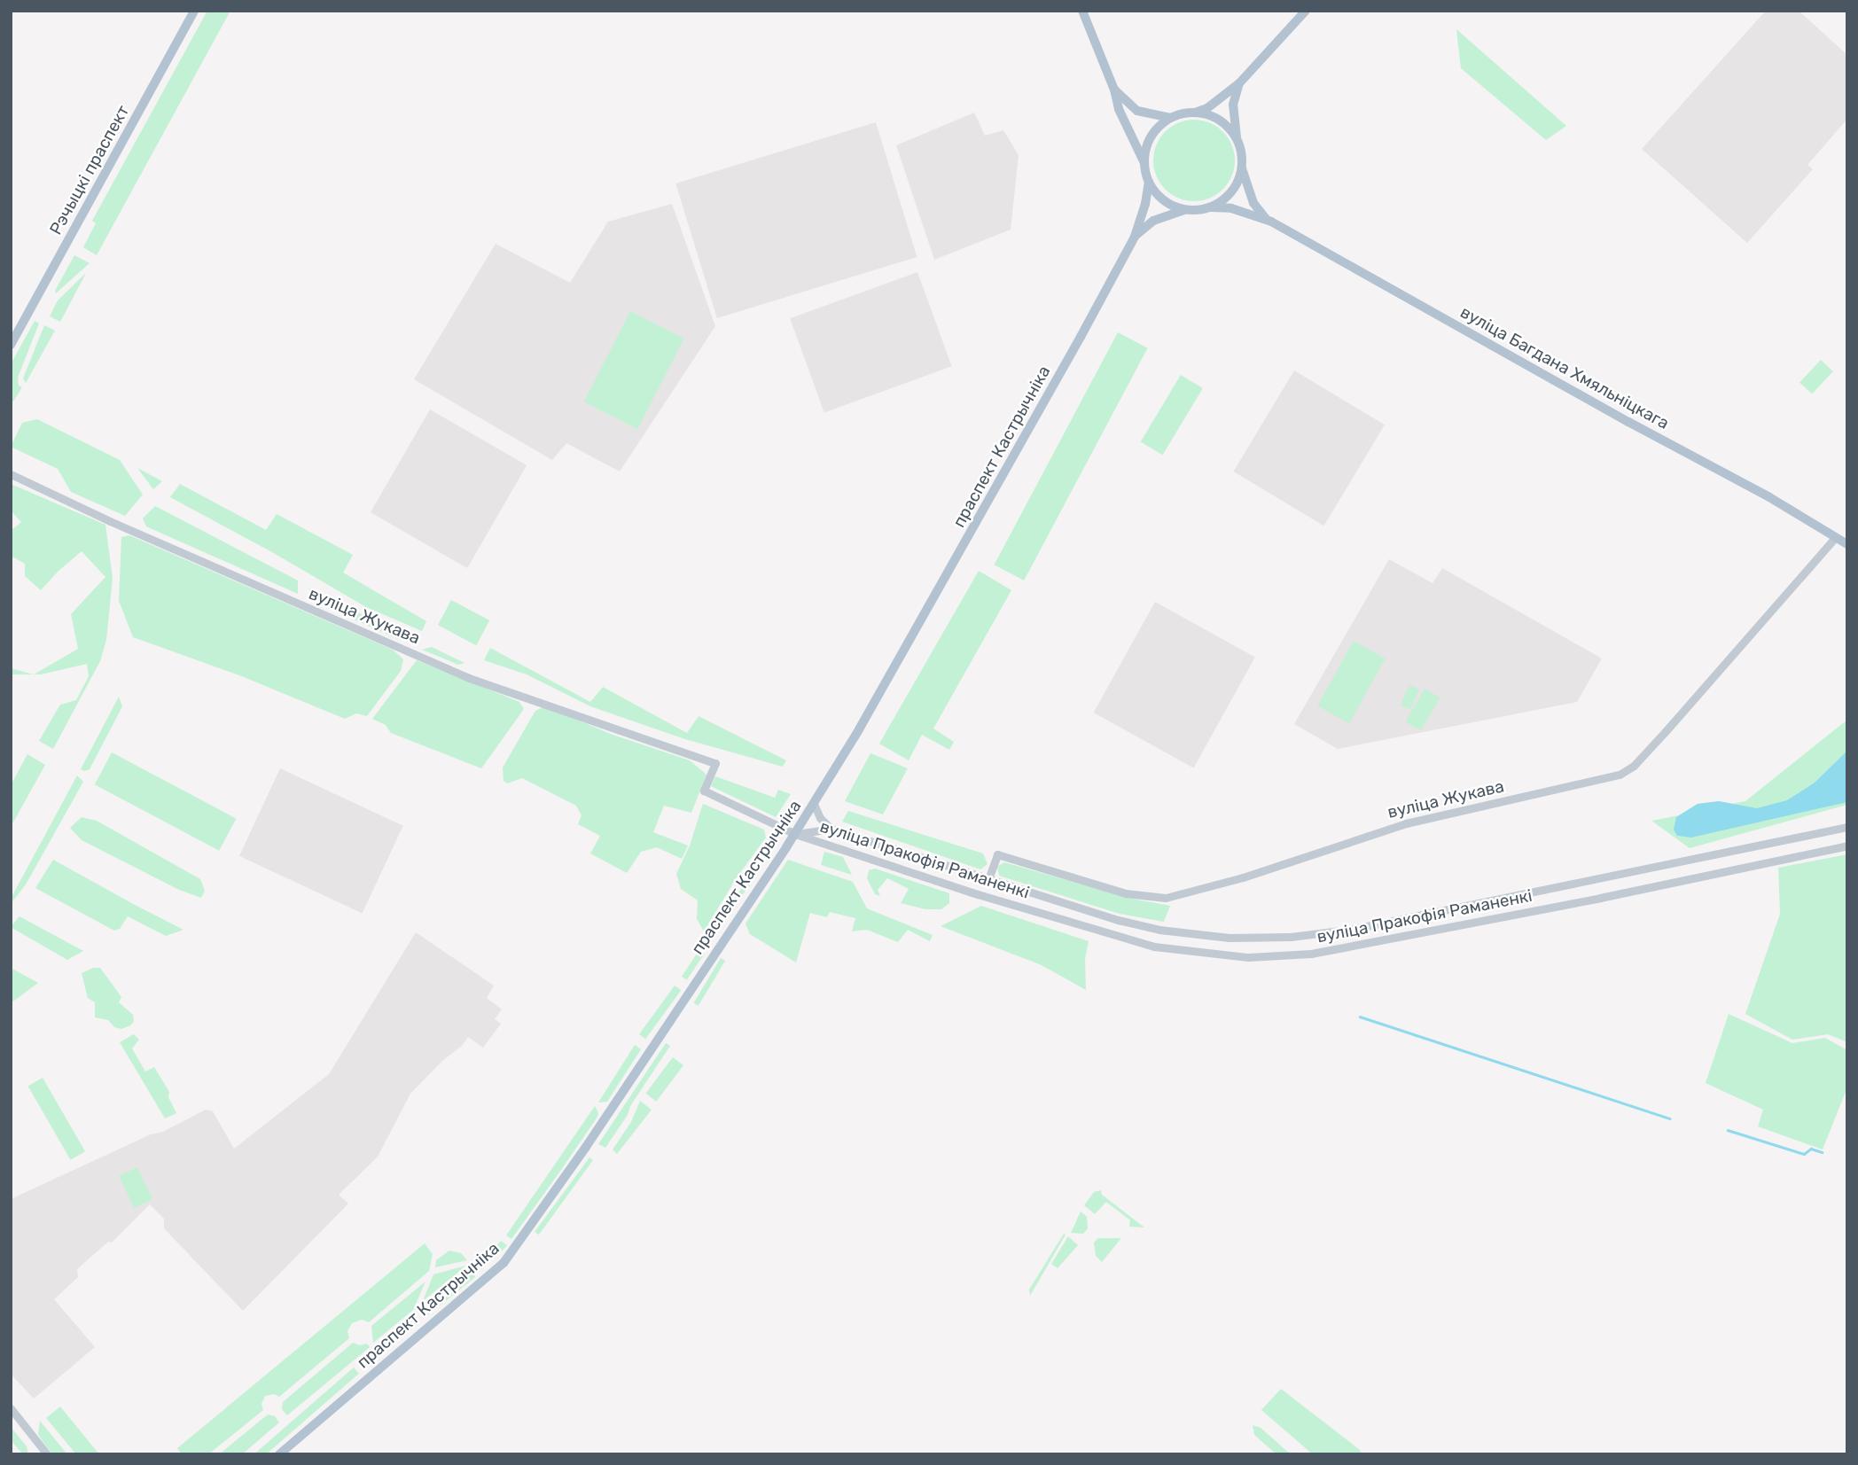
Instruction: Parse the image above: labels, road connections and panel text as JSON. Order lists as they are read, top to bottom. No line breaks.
{"streets":{"main road":["Рэчыцкі праспект","вуліца Багдана Хмяльніцкага","праспект Кастрычніка"],"street":["вуліца Жукава","вуліца Пракофія Раманенкі"]},"crossings":[["вуліца Багдана Хмяльніцкага","праспект Кастрычніка"],["вуліца Багдана Хмяльніцкага","вуліца Жукава"],["праспект Кастрычніка","вуліца Жукава"],["праспект Кастрычніка","вуліца Пракофія Раманенкі"],["вуліца Жукава","вуліца Пракофія Раманенкі"]]}
